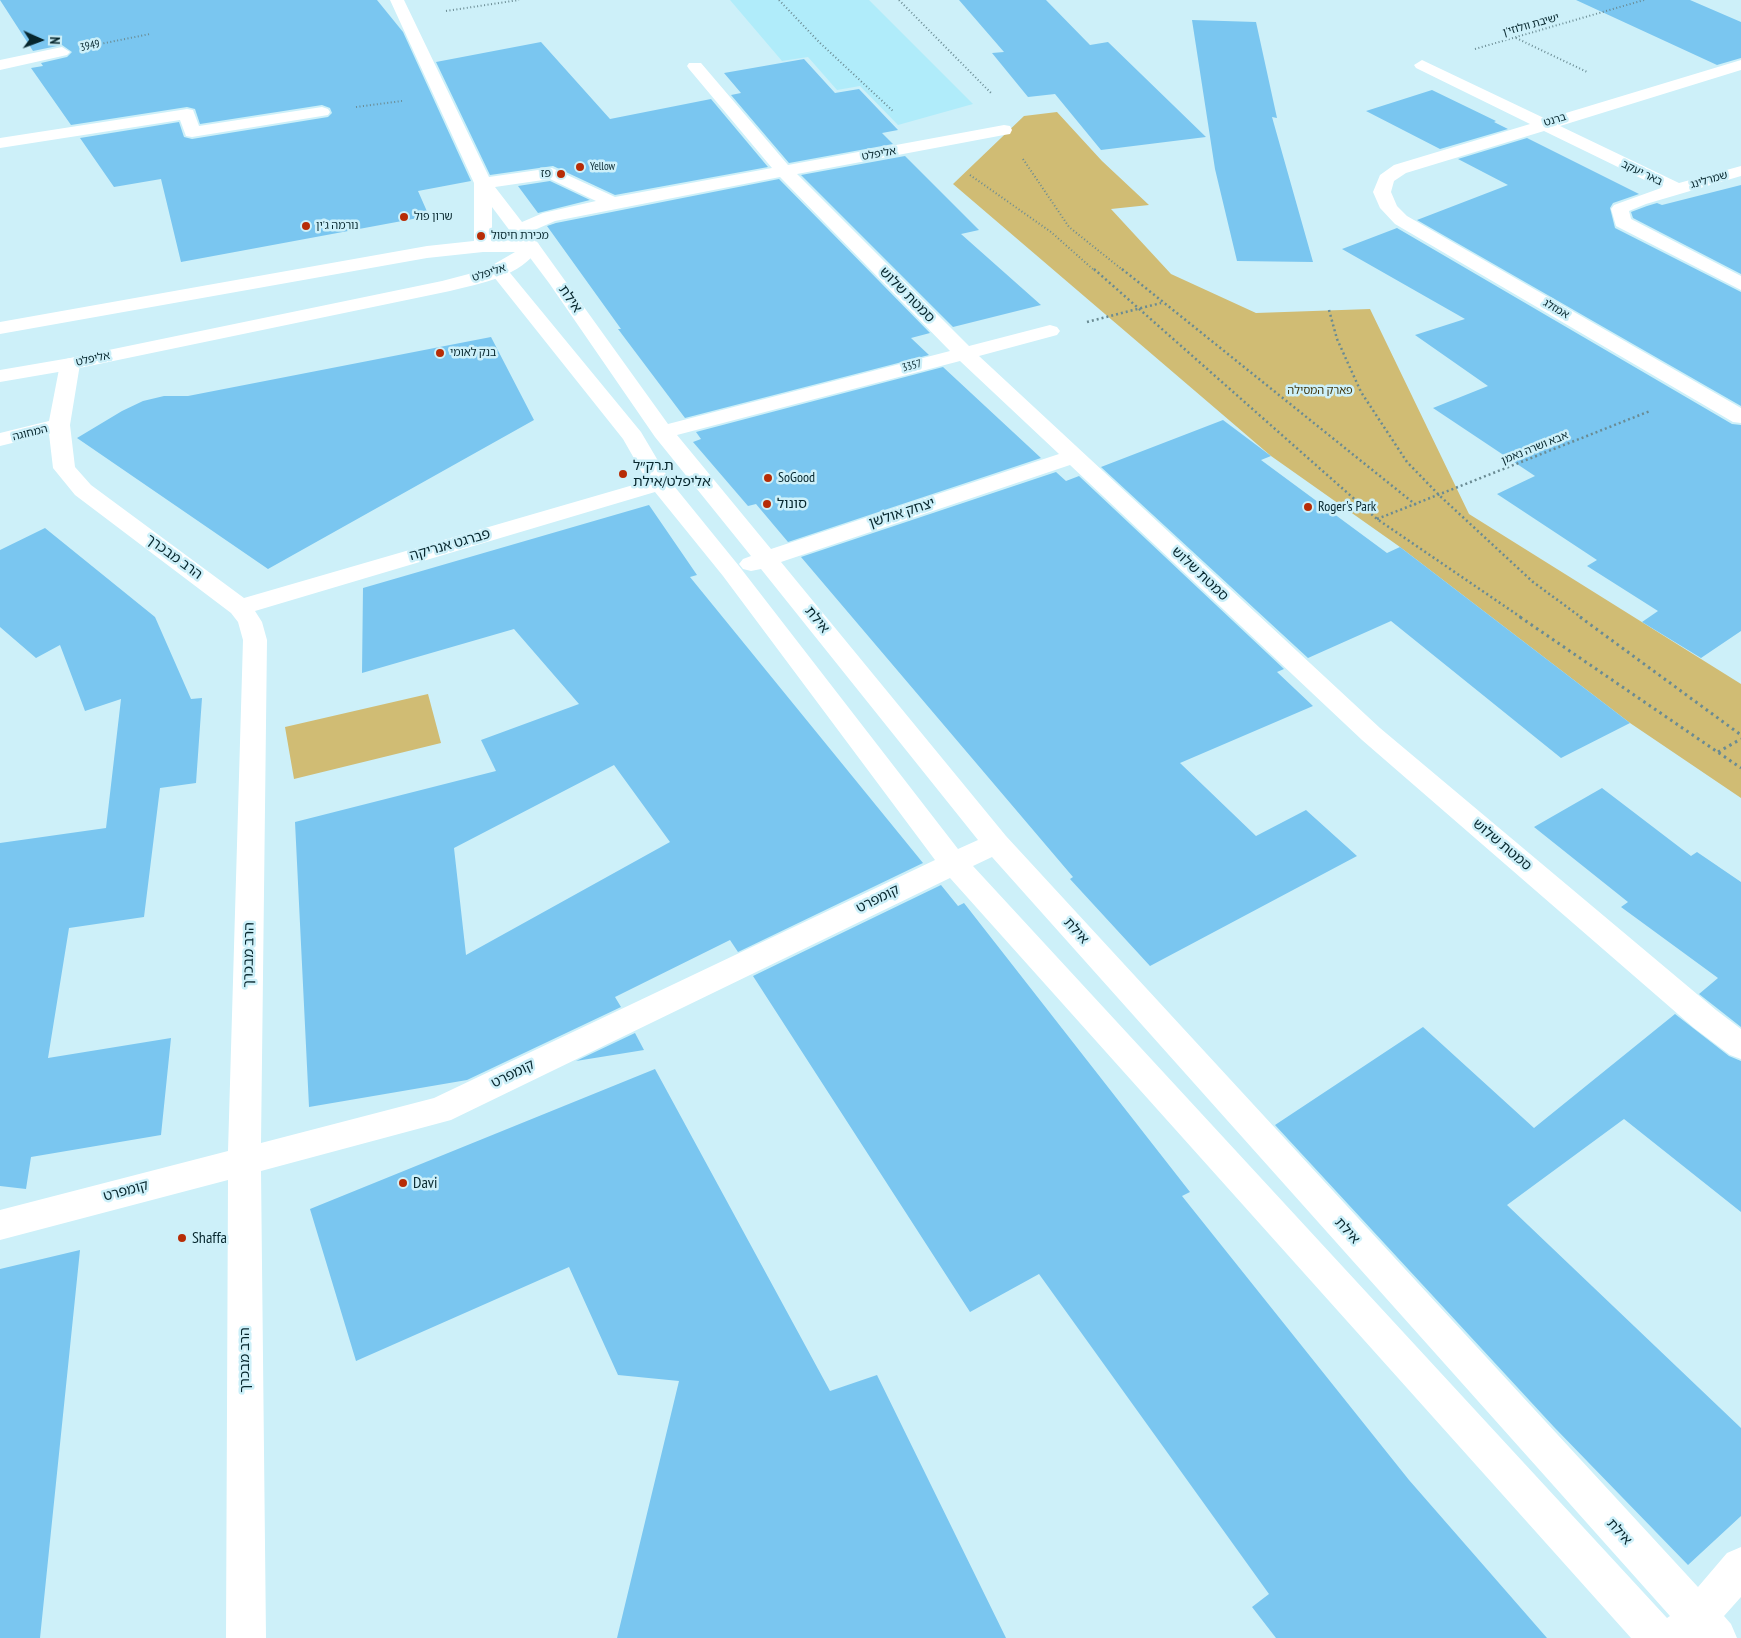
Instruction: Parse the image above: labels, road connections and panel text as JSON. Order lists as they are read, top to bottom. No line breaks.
{"streets":{"street":["3949","ברנט","אליפלט","באר יעקב","שמרלינג","סמטת שלוש","אילת","אמזלג","3357","המחוגה","יצחק אולשן","פברגט אנריקה","הרב מבכרך","קומפרט"],"path":["ישיבת וולוזי'ן","אבא ושרה נאמן"]},"crossings":[["ישיבת וולוזי'ן","באר יעקב"],["ברנט","באר יעקב"],["ברנט","אמזלג"],["אליפלט","סמטת שלוש"],["אליפלט","אילת"],["אליפלט","הרב מבכרך"],["באר יעקב","שמרלינג"],["סמטת שלוש","3357"],["סמטת שלוש","יצחק אולשן"],["אילת","3357"],["אילת","יצחק אולשן"],["אילת","קומפרט"],["אמזלג","אבא ושרה נאמן"],["המחוגה","הרב מבכרך"],["פברגט אנריקה","הרב מבכרך"],["הרב מבכרך","קומפרט"]],"parks":["פארק המסילה"],"places":["Yellow","פז","שרון פול","נורמה ג'ין","מכירת חיסול","בנק לאומי","ת.רק״ל אליפלט/אילת","SoGood","סונול","Roger's Park","Davi","Shaffa"],"north":"right"}
